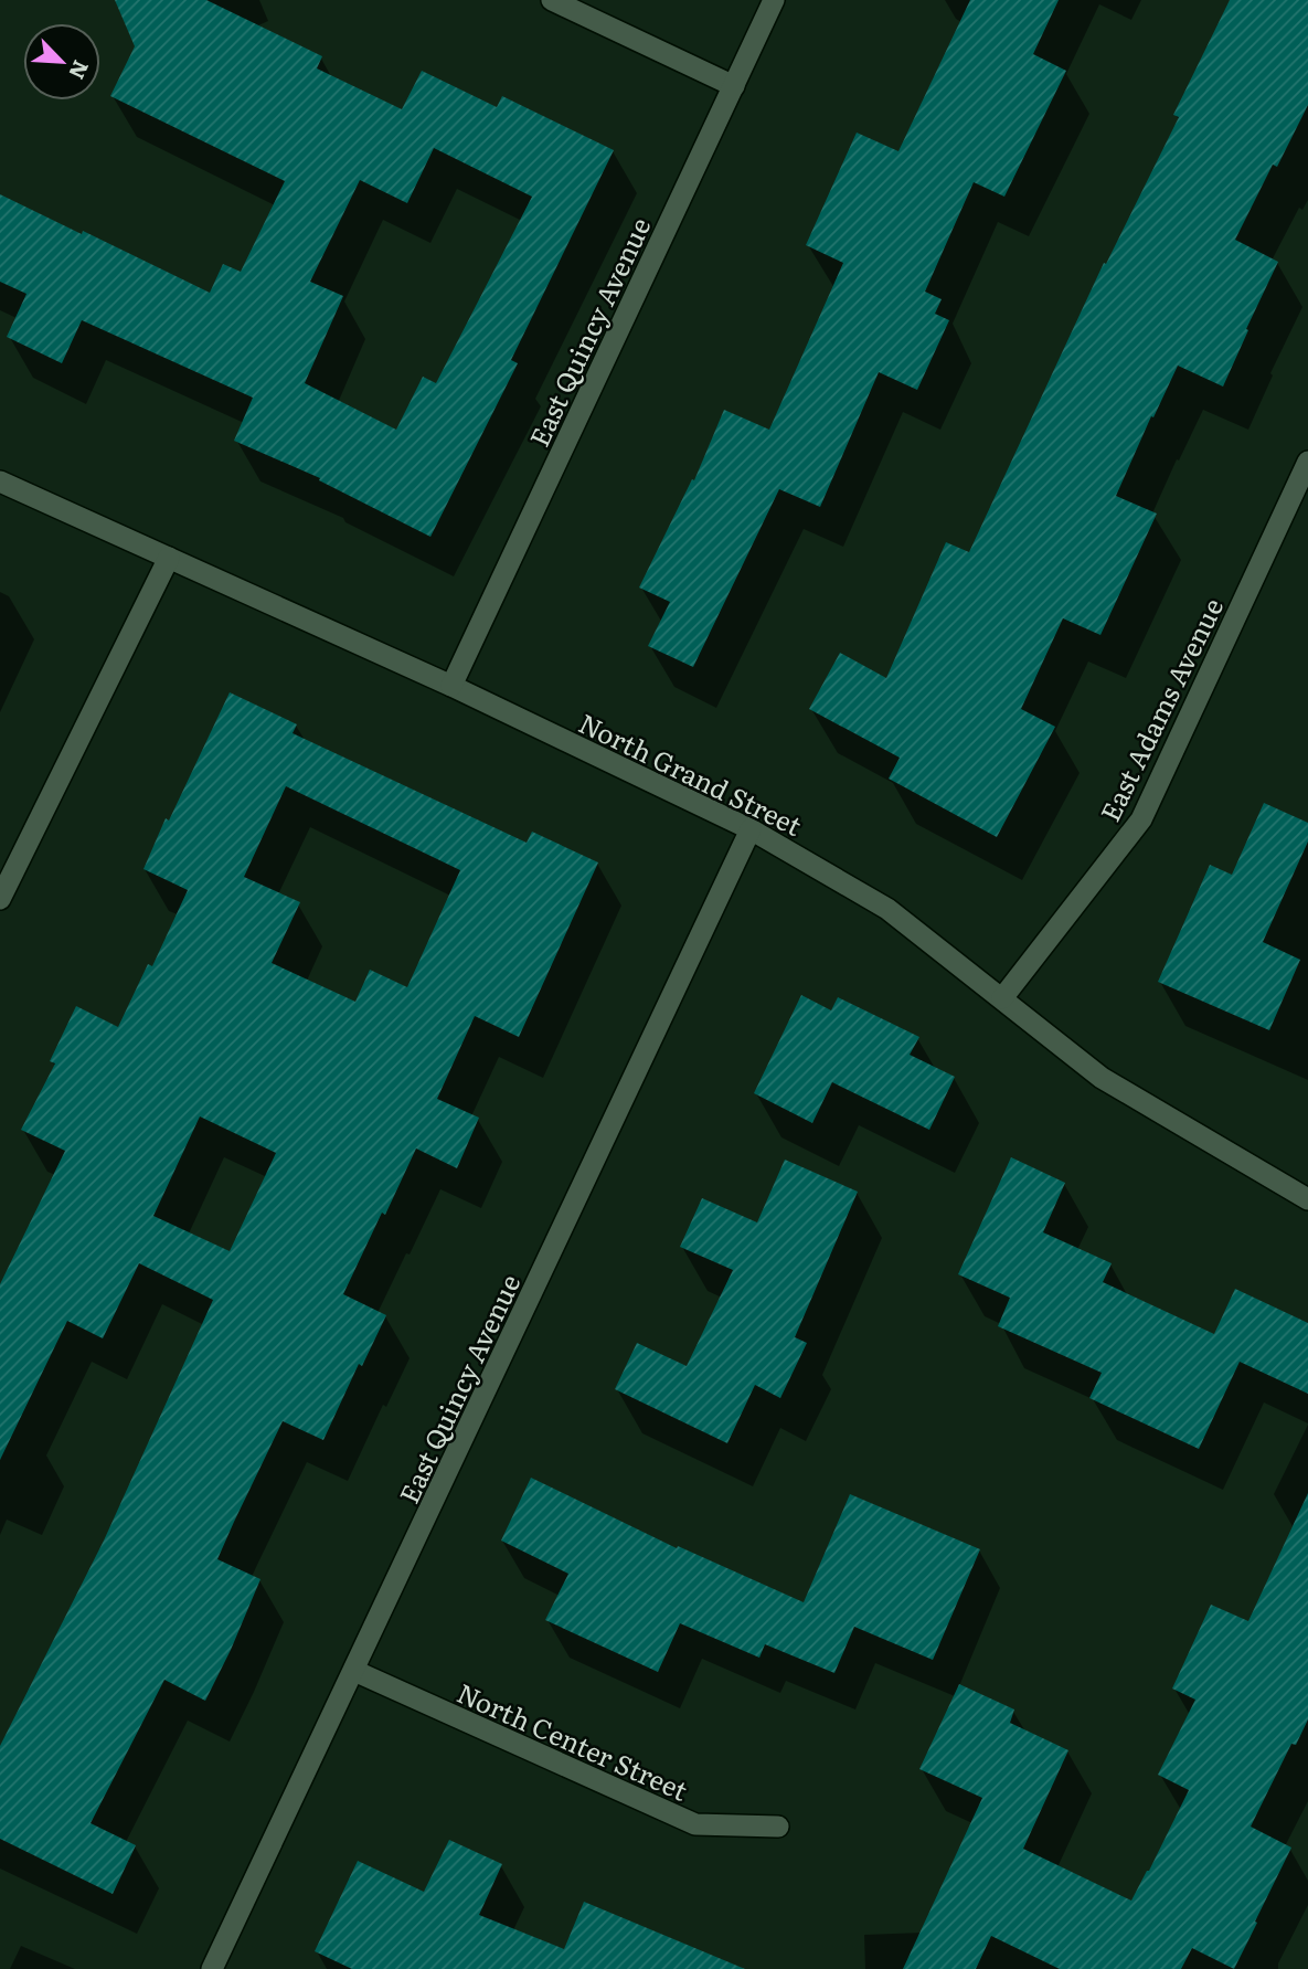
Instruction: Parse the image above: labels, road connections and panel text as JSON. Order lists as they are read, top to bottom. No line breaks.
{"streets":{"street":["East Quincy Avenue","East Adams Avenue","North Grand Street","North Center Street"]},"crossings":[["East Quincy Avenue","North Grand Street"],["East Quincy Avenue","North Center Street"],["East Adams Avenue","North Grand Street"]],"north":"bottom right"}
